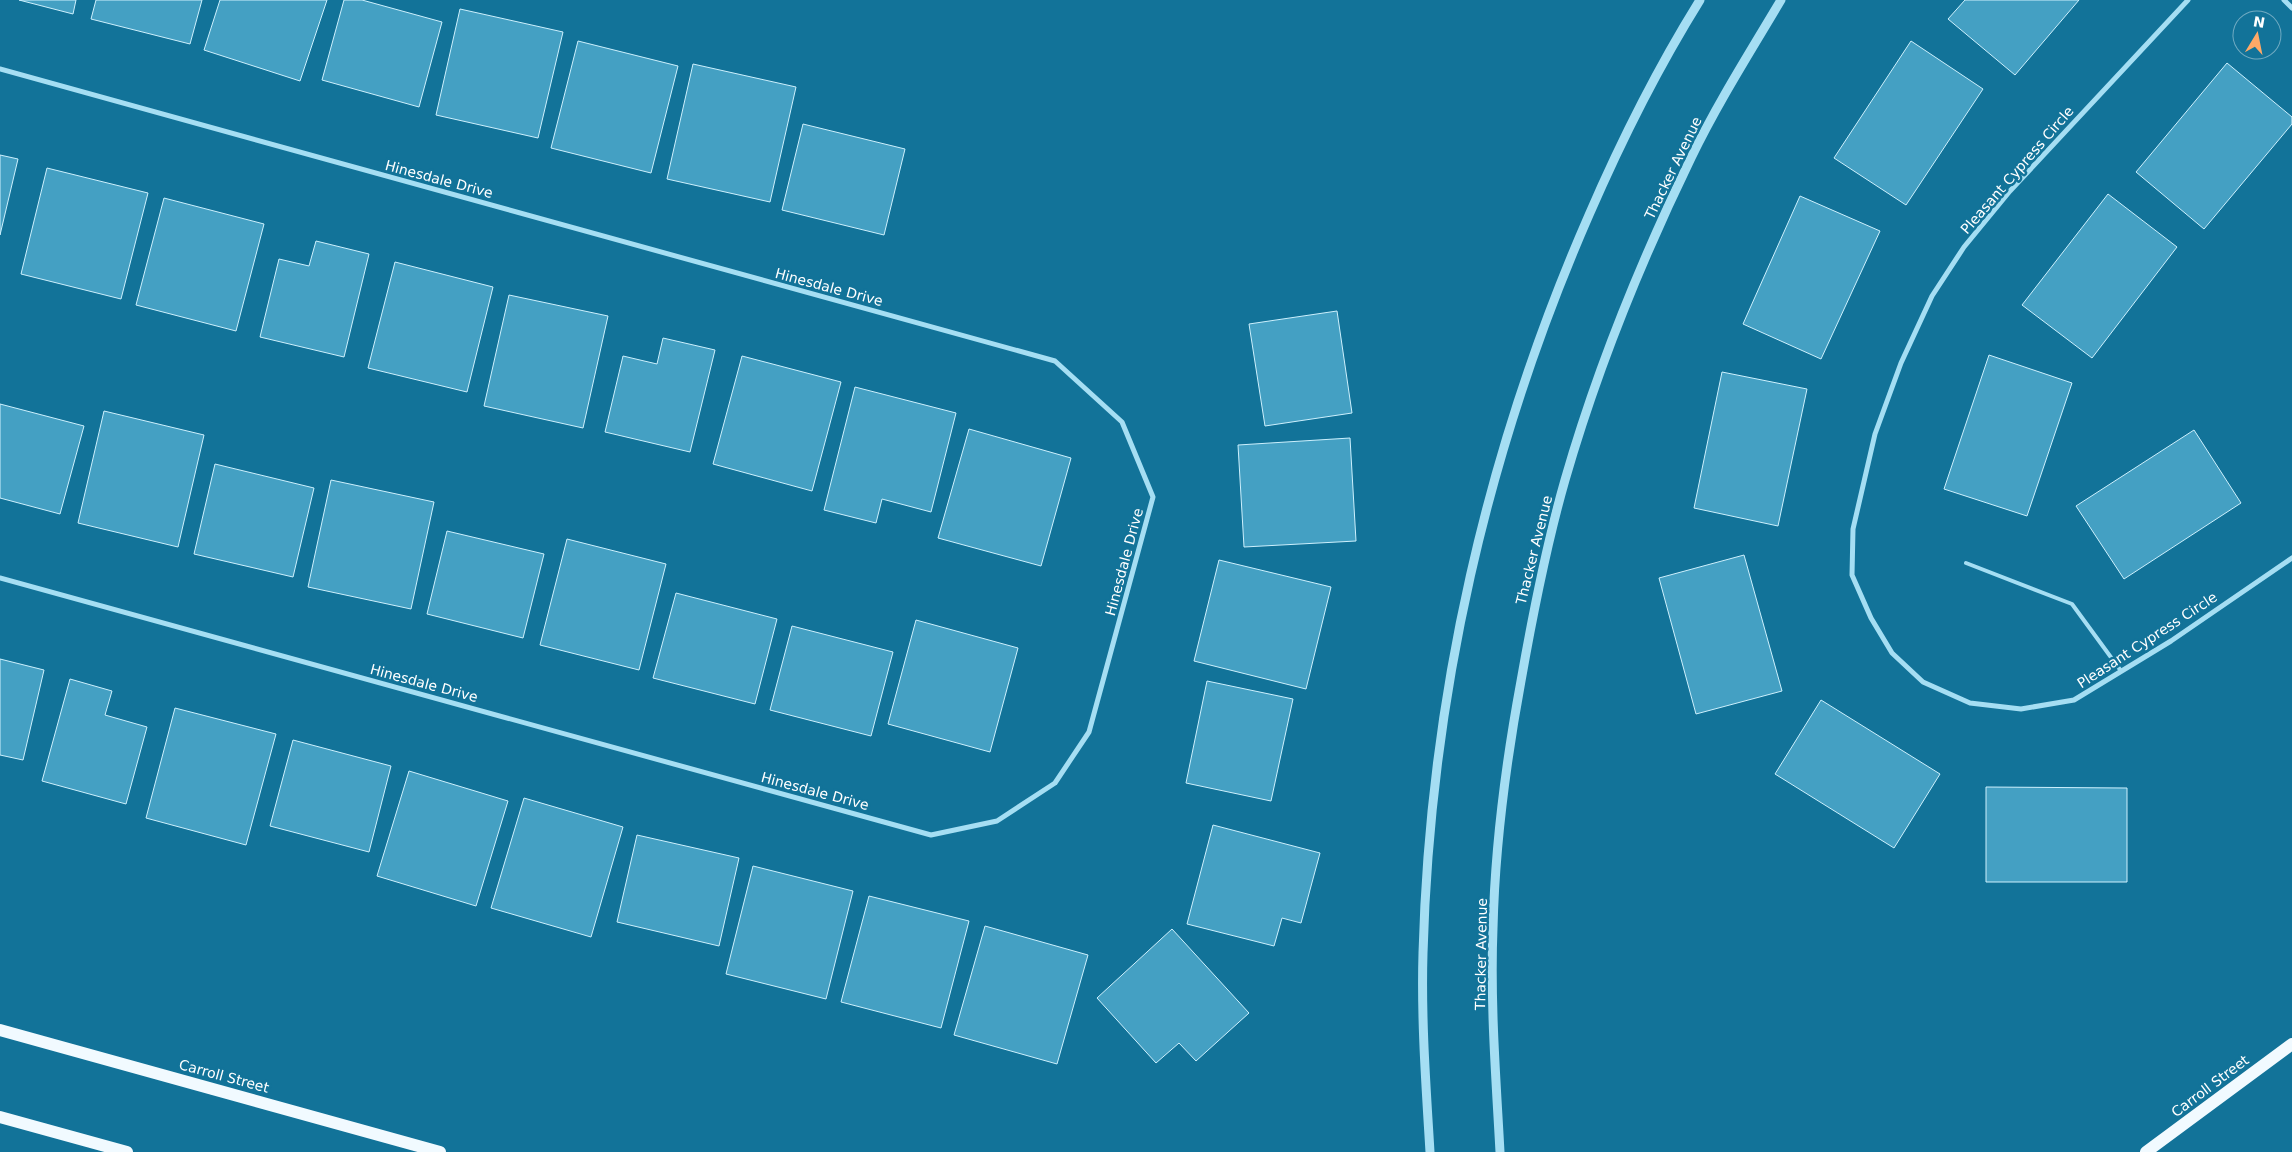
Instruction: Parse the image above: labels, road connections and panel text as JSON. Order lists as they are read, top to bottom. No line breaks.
{"streets":{"main road":["Carroll Street"],"street":["Thacker Avenue","Pleasant Cypress Circle","Hinesdale Drive"]},"north":"top"}
